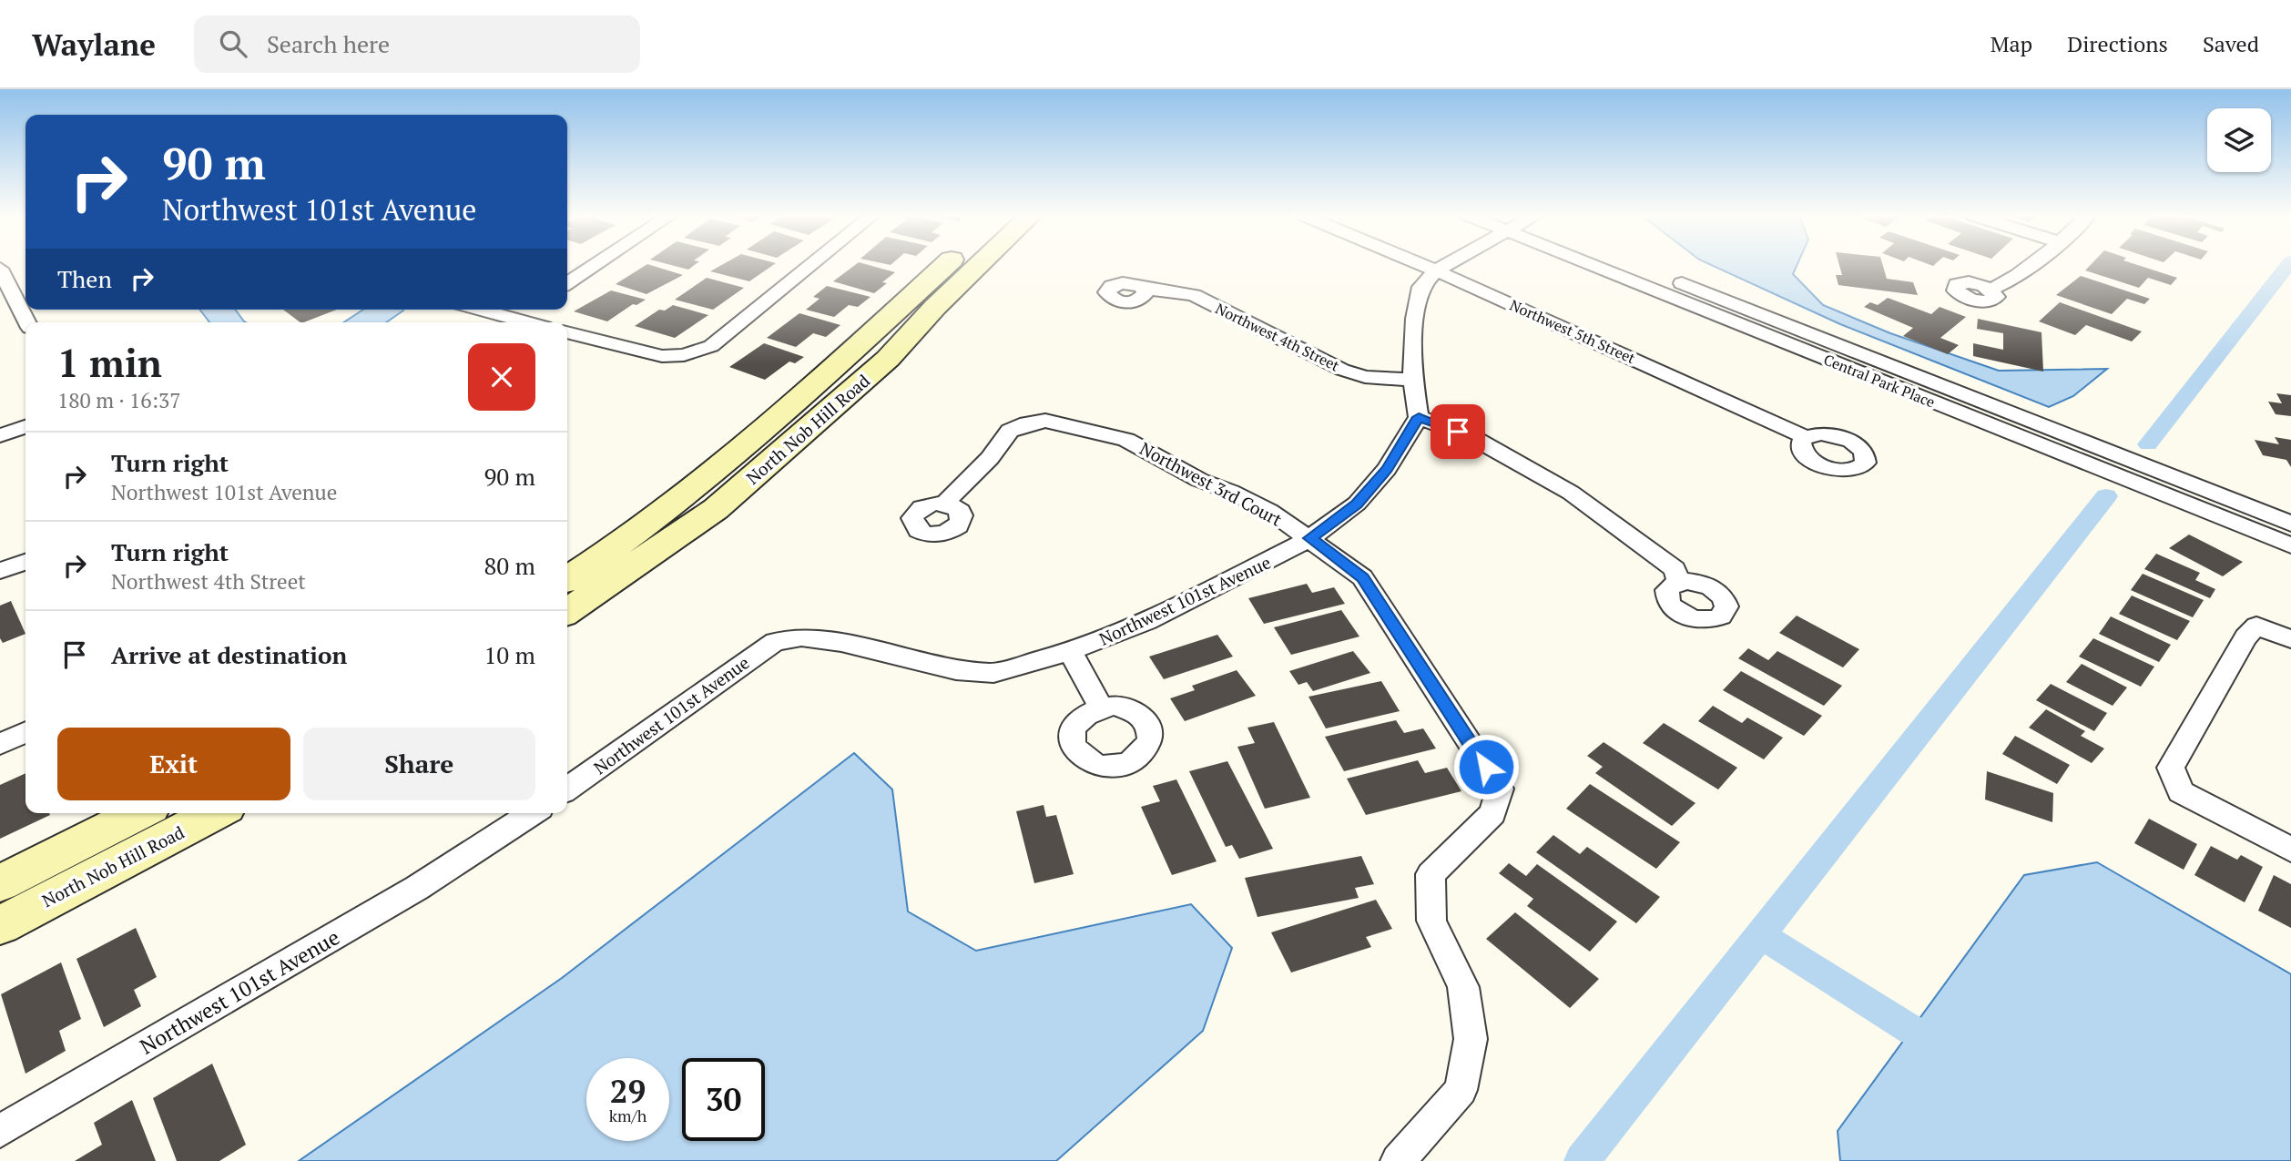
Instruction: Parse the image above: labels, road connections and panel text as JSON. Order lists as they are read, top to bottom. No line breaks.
{"streets":{"main road":["North Nob Hill Road"],"street":["Northwest 5th Street","Northwest 4th Street","Central Park Place","Northwest 3rd Court","Northwest 101st Avenue"]},"crossings":[["Northwest 3rd Court","Northwest 101st Avenue"]],"page":{"header":"Waylane","search":"Search here","nav":["Map","Directions","Saved"],"turn":["90 m","Northwest 101st Avenue"],"then":"Then","heading":["1 min","180 m · 16:37"],"list":[{"name":"Turn right","note":"Northwest 101st Avenue","value":"90 m"},{"name":"Turn right","note":"Northwest 4th Street","value":"80 m"},{"name":"Arrive at destination","value":"10 m"}],"buttons":["Exit","Share"],"speed":"29 km/h","limit":"30"}}
